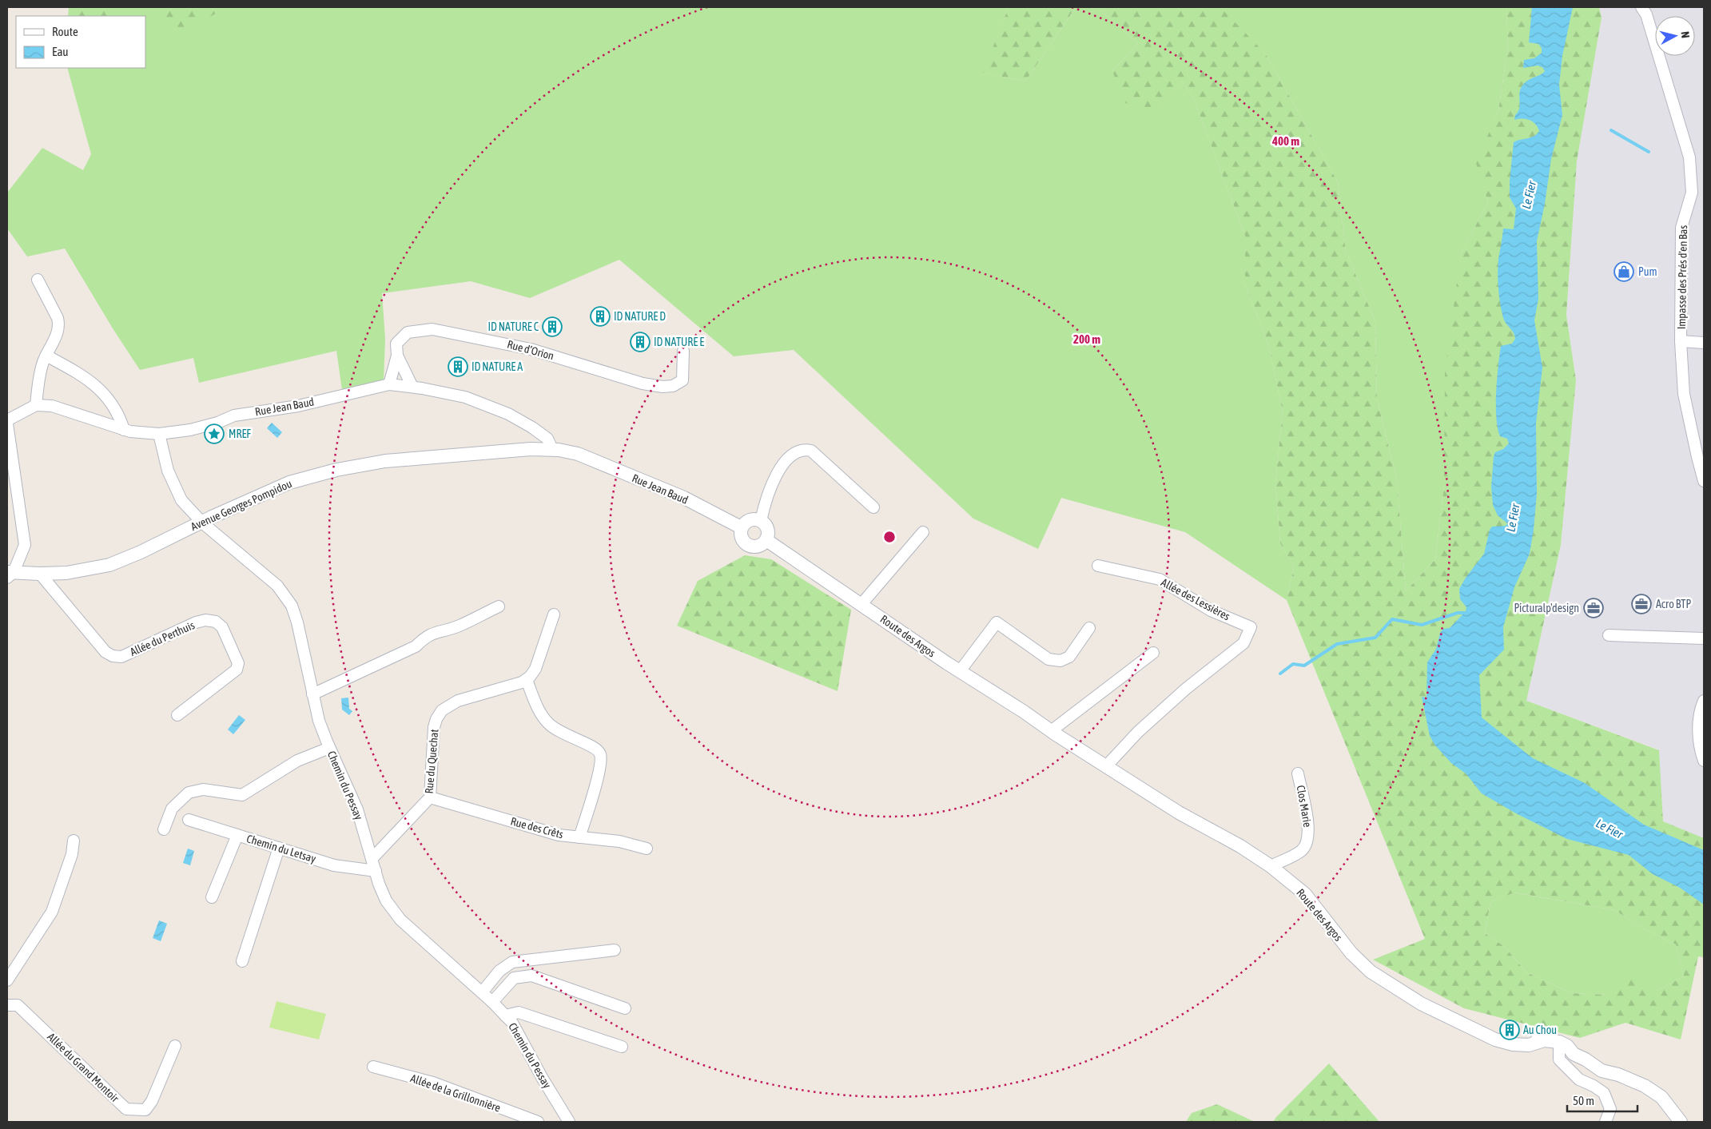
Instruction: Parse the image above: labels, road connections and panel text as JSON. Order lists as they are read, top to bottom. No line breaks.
{"streets":{"street":["Impasse des Prés d'en Bas","Rue d’Orion","Rue Jean Baud","Avenue Georges Pompidou","Allée des Lessières","Route des Argos","Allée du Perthuis","Rue du Quechat","Chemin du Pessay","Clos Marie","Rue des Crêts","Chemin du Letsay","Allée du Grand Montoir","Allée de la Grillonnière"]},"crossings":[["Rue Jean Baud","Avenue Georges Pompidou"],["Rue Jean Baud","Route des Argos"],["Rue Jean Baud","Chemin du Pessay"],["Avenue Georges Pompidou","Allée du Perthuis"],["Avenue Georges Pompidou","Chemin du Pessay"],["Allée des Lessières","Route des Argos"],["Route des Argos","Clos Marie"],["Rue du Quechat","Chemin du Pessay"],["Rue du Quechat","Rue des Crêts"],["Chemin du Pessay","Chemin du Letsay"]],"water":["Le Fier"],"places":{"shop":["Pum"],"building":["ID NATURE D","ID NATURE C","ID NATURE E","ID NATURE A","Au Chou"],"place":["MREF"],"office":["Acro BTP","Picturalp'design"]},"legend":["Route","Eau"],"scale_bar":"50 m","north":"right","rings":["400 m","200 m"]}
